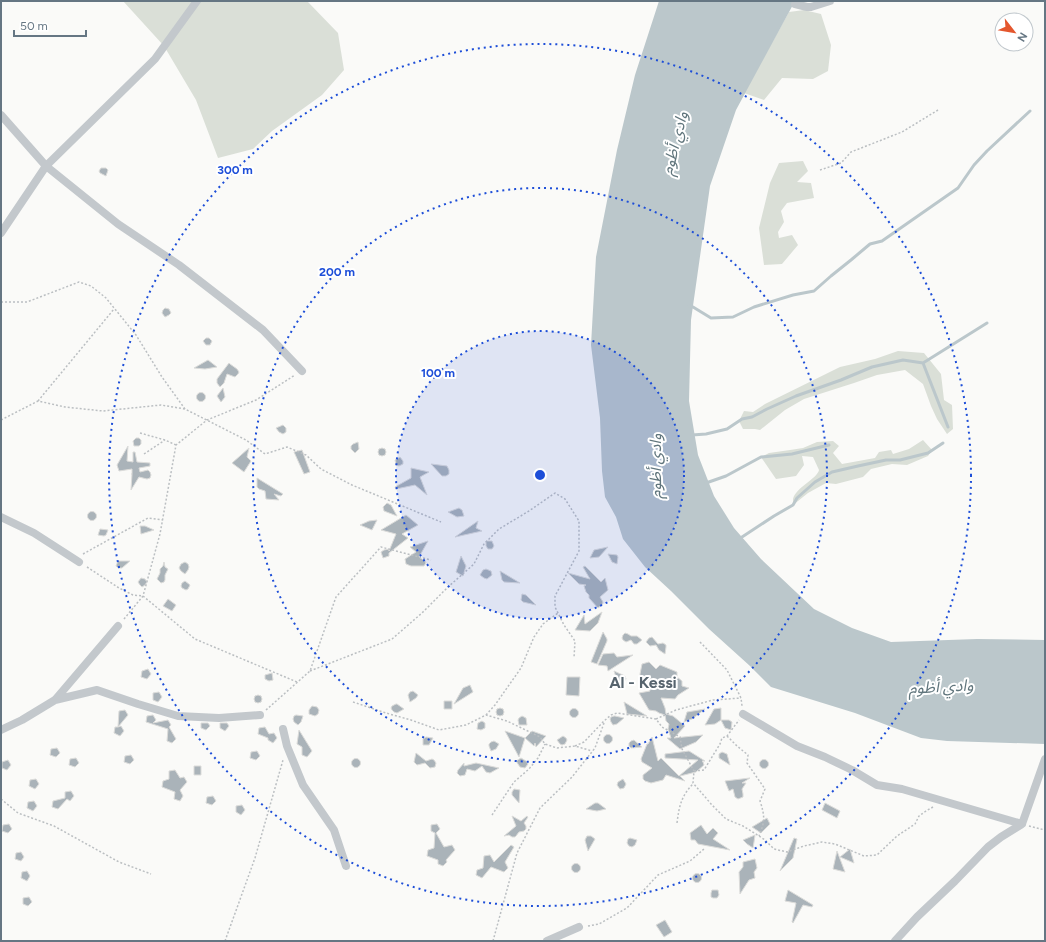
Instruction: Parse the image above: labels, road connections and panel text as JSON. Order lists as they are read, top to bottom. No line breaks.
{"districts":["Al - Kessi"],"water":["وادي أظوم"],"scale_bar":"50 m","north":"bottom right","rings":["300 m","200 m","100 m"]}
